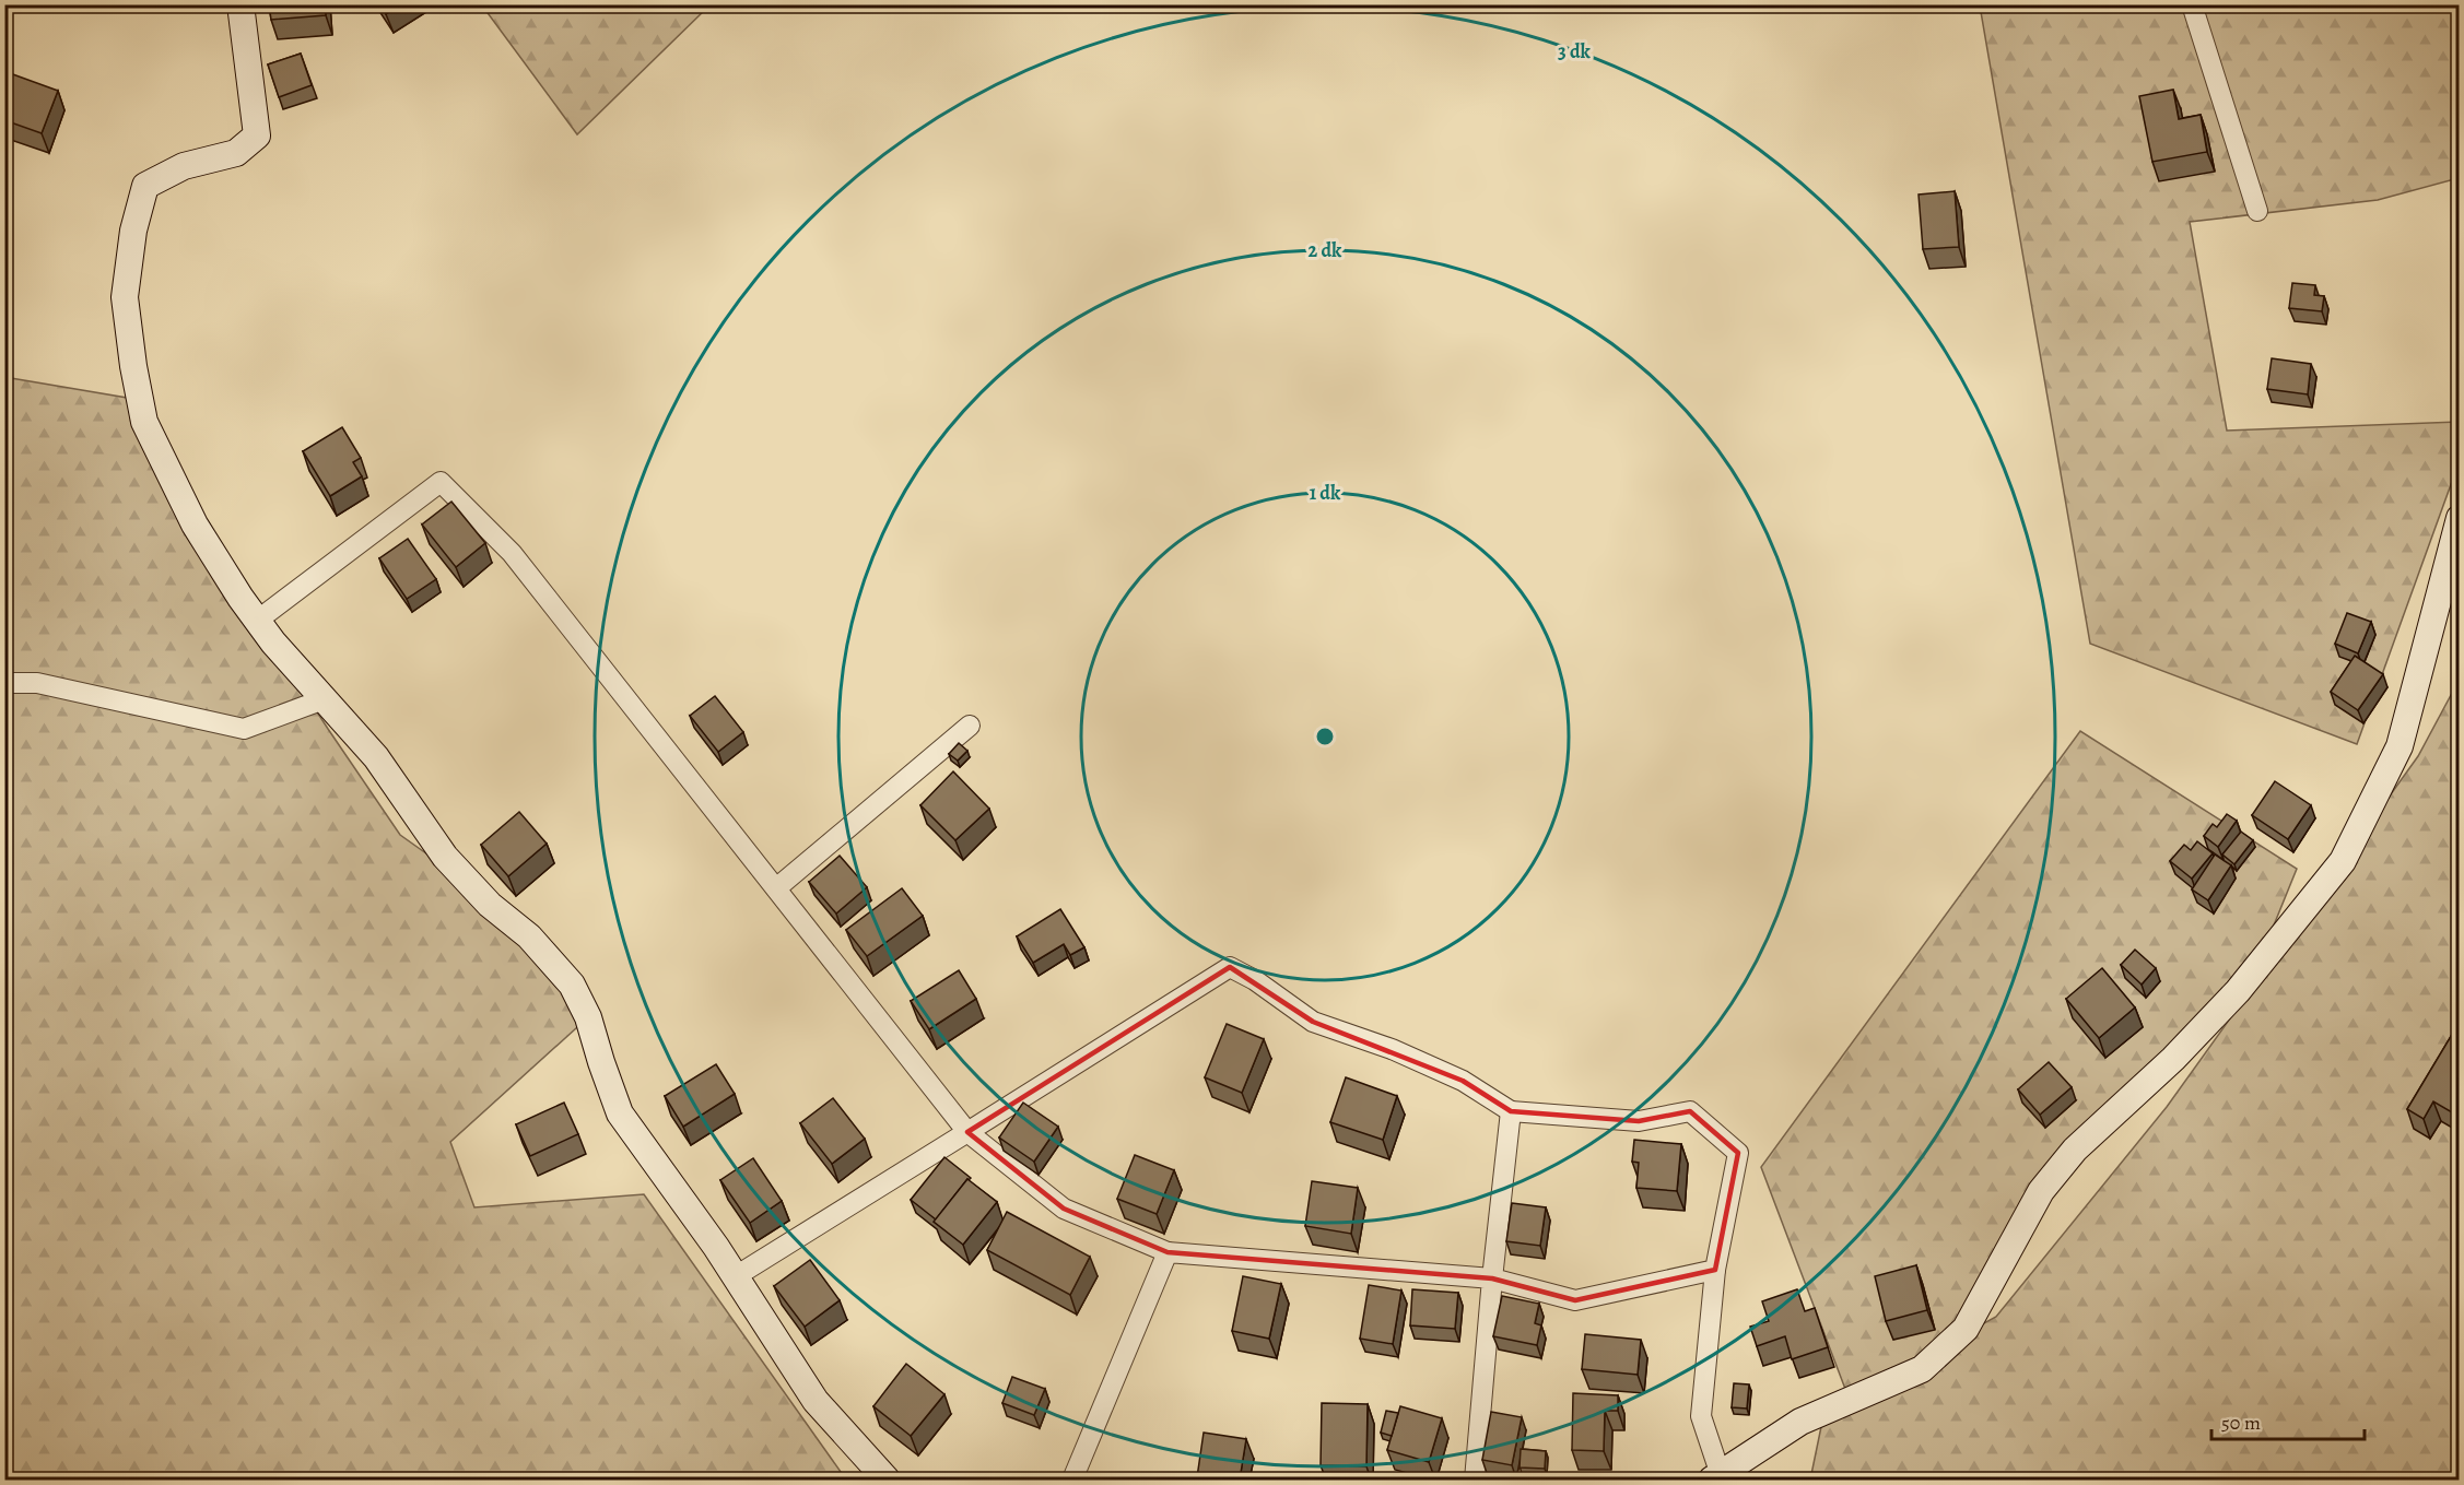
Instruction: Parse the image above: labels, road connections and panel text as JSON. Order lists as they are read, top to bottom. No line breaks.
{"scale_bar":"50 m","rings":["3 dk","2 dk","1 dk"]}
